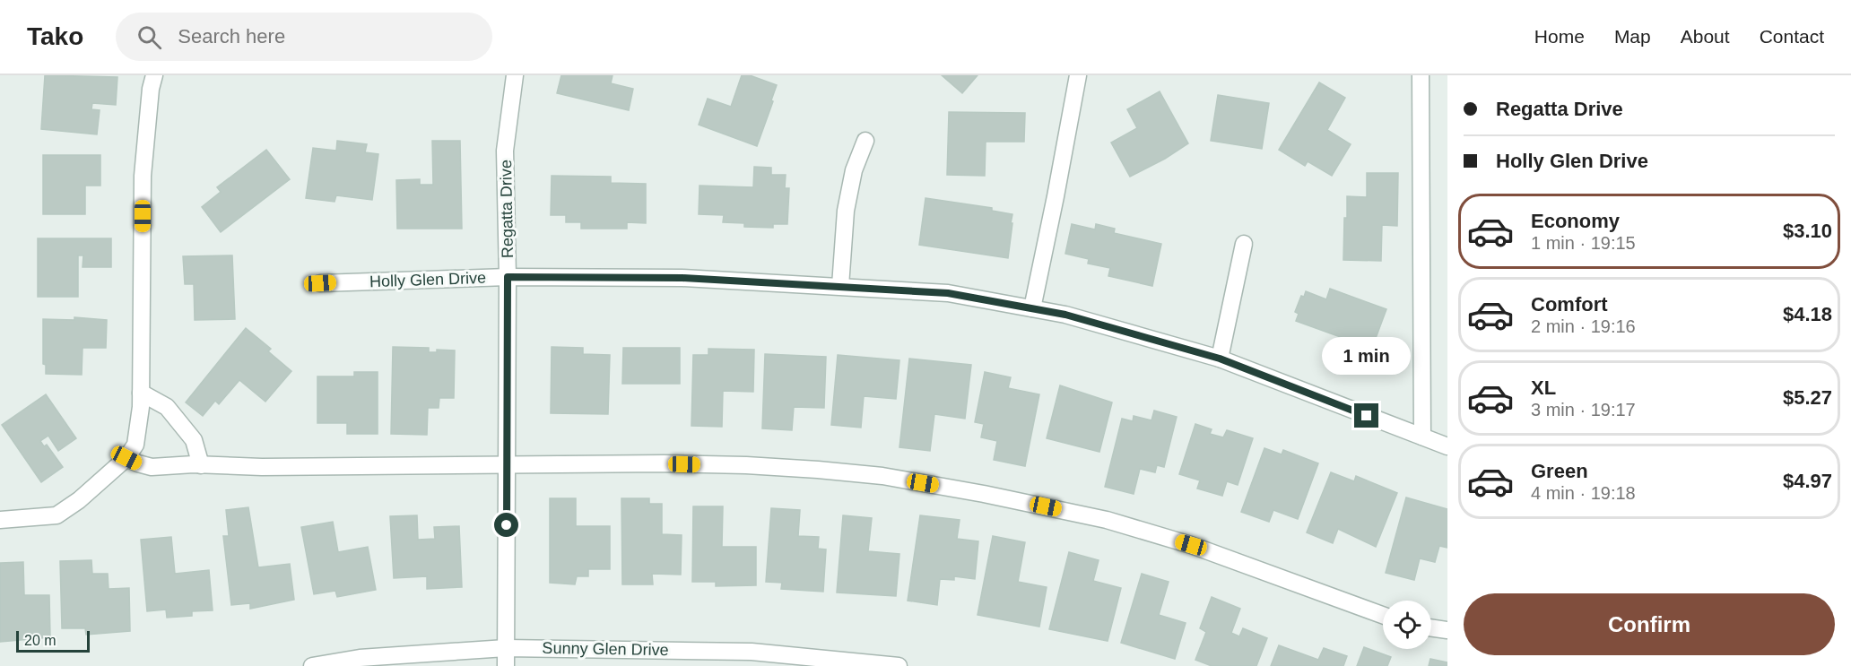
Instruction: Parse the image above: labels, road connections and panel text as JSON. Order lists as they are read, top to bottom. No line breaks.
{"streets":{"street":["Regatta Drive","Holly Glen Drive","Sunny Glen Drive"]},"crossings":[["Regatta Drive","Holly Glen Drive"],["Regatta Drive","Sunny Glen Drive"]],"scale_bar":"20 m","page":{"header":"Tako","search":"Search here","nav":["Home","Map","About","Contact"],"banner":["Regatta Drive","Holly Glen Drive"],"list":[{"name":"Economy","note":"1 min · 19:15","value":"$3.10"},{"name":"Comfort","note":"2 min · 19:16","value":"$4.18"},{"name":"XL","note":"3 min · 19:17","value":"$5.27"},{"name":"Green","note":"4 min · 19:18","value":"$4.97"}],"bubble":"1 min","buttons":"Confirm","scale":"20 m"}}
